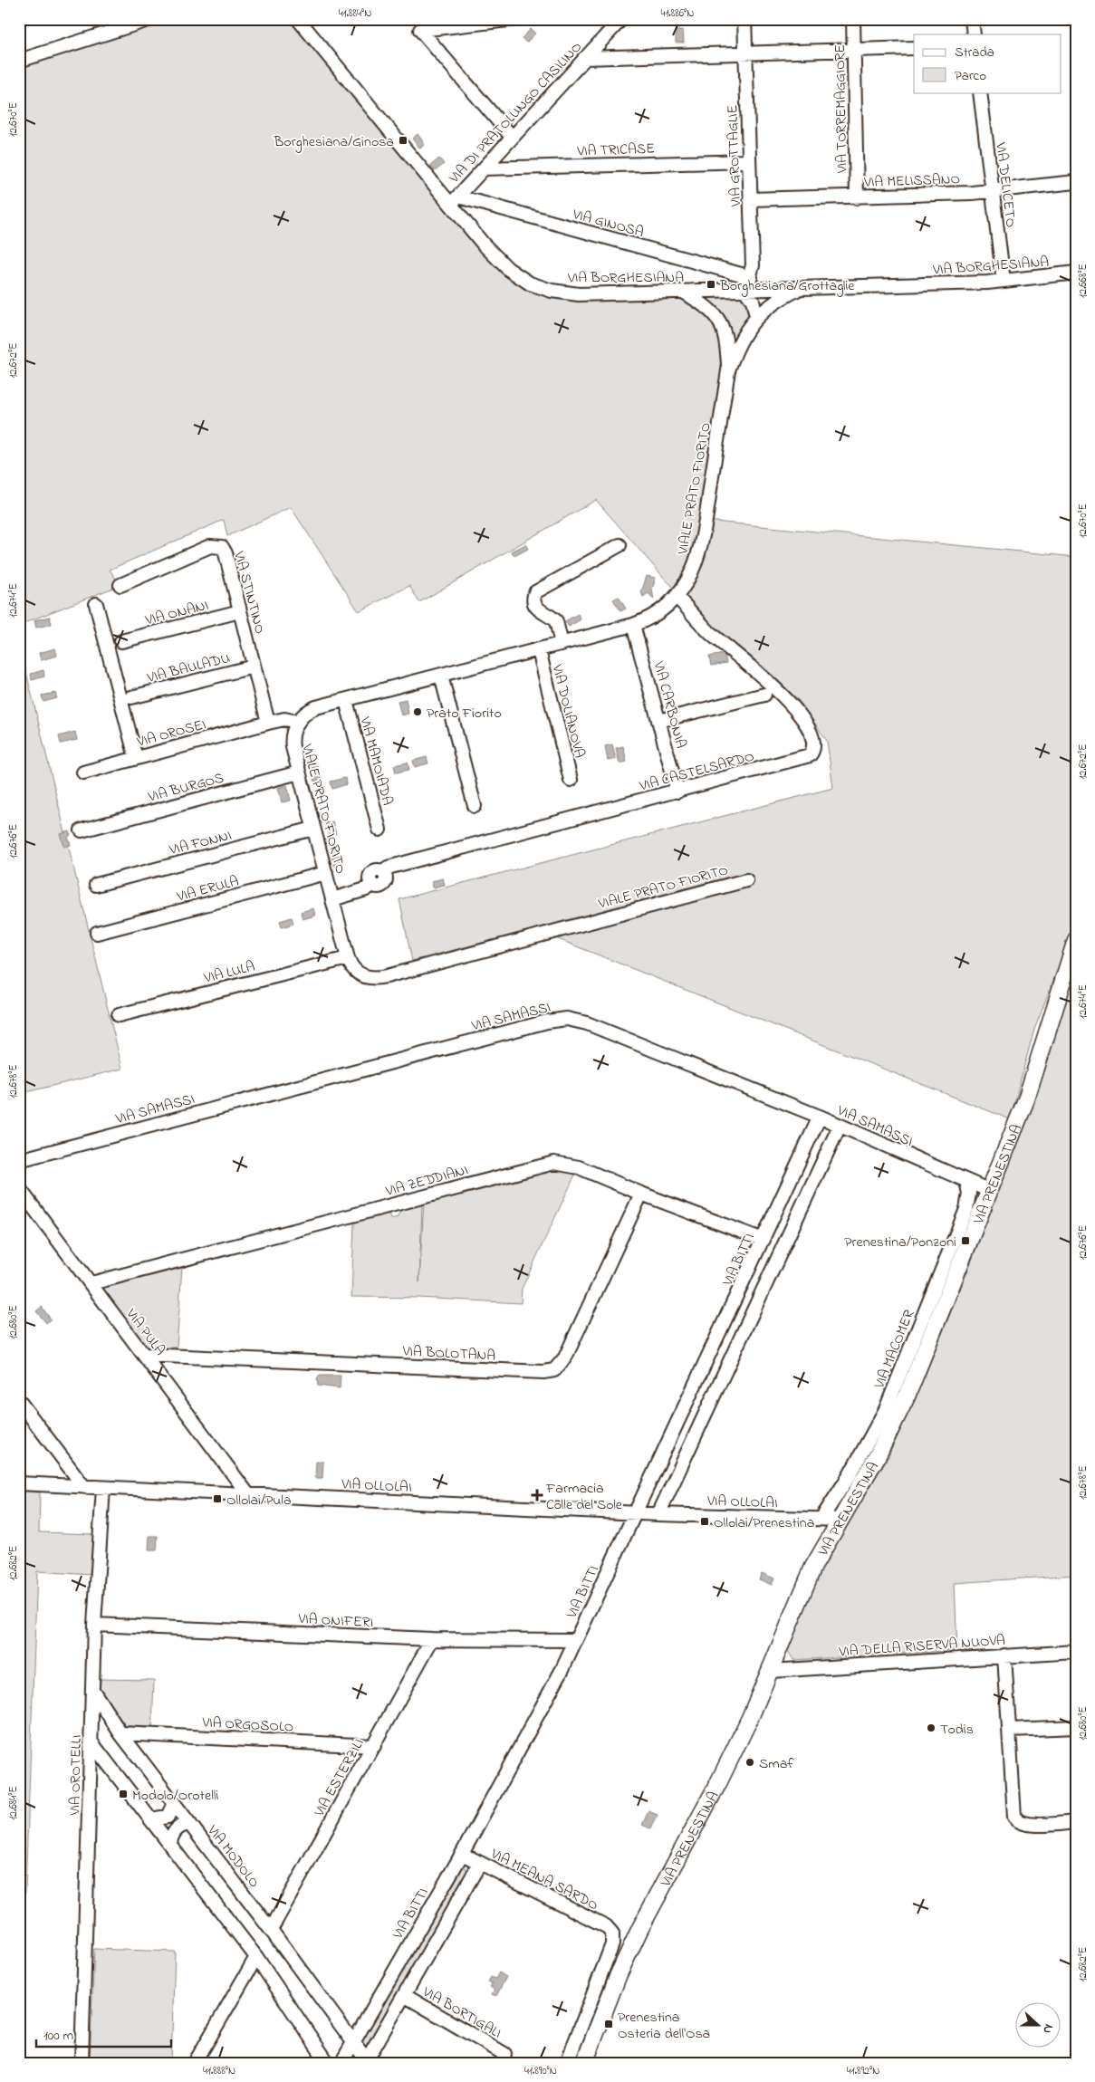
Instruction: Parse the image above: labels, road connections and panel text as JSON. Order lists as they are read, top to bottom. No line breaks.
{"streets":{"main road":["VIA PRENESTINA"],"street":["VIA TORREMAGGIORE","VIA DI PRATOLUNGO CASILINO","VIA TRICASE","VIA GROTTAGLIE","VIA MELISSANO","VIA DELICETO","VIA GINOSA","VIA BORGHESIANA","VIALE PRATO FIORITO","VIA STINTINO","VIA ONANI","VIA BAULADU","VIA CARBONIA","VIA DOLIANOVA","VIA OROSEI","VIA MAMOIADA","VIA CASTELSARDO","VIA BURGOS","VIA FONNI","VIA ERULA","VIA LULA","VIA SAMASSI","VIA ZEDDIANI","VIA BITTI","VIA PULA","VIA MACOMER","VIA BOLOTANA","VIA OLLOLAI","VIA ONIFERI","VIA DELLA RISERVA NUOVA","VIA ORGOSOLO","VIA OROTELLI","VIA ESTERZILI","VIA MODOLO","VIA MEANA SARDO","VIA BORTIGALI"]},"crossings":[["VIA TORREMAGGIORE","VIA MELISSANO"],["VIA DI PRATOLUNGO CASILINO","VIA TRICASE"],["VIA DI PRATOLUNGO CASILINO","VIA GINOSA"],["VIA DI PRATOLUNGO CASILINO","VIA BORGHESIANA"],["VIA TRICASE","VIA GROTTAGLIE"],["VIA GROTTAGLIE","VIA MELISSANO"],["VIA GROTTAGLIE","VIA GINOSA"],["VIA GROTTAGLIE","VIA BORGHESIANA"],["VIA MELISSANO","VIA DELICETO"],["VIA DELICETO","VIA BORGHESIANA"],["VIA GINOSA","VIA BORGHESIANA"],["VIA BORGHESIANA","VIALE PRATO FIORITO"],["VIALE PRATO FIORITO","VIA CARBONIA"],["VIALE PRATO FIORITO","VIA DOLIANOVA"],["VIALE PRATO FIORITO","VIA MAMOIADA"],["VIALE PRATO FIORITO","VIA CASTELSARDO"],["VIALE PRATO FIORITO","VIA BURGOS"],["VIALE PRATO FIORITO","VIA FONNI"],["VIALE PRATO FIORITO","VIA ERULA"],["VIALE PRATO FIORITO","VIA LULA"],["VIA STINTINO","VIA ONANI"],["VIA STINTINO","VIA BAULADU"],["VIA STINTINO","VIA OROSEI"],["VIA CARBONIA","VIA CASTELSARDO"],["VIA SAMASSI","VIA PRENESTINA"],["VIA SAMASSI","VIA BITTI"],["VIA SAMASSI","VIA MACOMER"],["VIA PRENESTINA","VIA OLLOLAI"],["VIA PRENESTINA","VIA DELLA RISERVA NUOVA"],["VIA ZEDDIANI","VIA BITTI"],["VIA ZEDDIANI","VIA PULA"],["VIA ZEDDIANI","VIA BOLOTANA"],["VIA BITTI","VIA OLLOLAI"],["VIA BITTI","VIA ONIFERI"],["VIA BITTI","VIA MODOLO"],["VIA BITTI","VIA MEANA SARDO"],["VIA PULA","VIA BOLOTANA"],["VIA PULA","VIA OLLOLAI"],["VIA MACOMER","VIA OLLOLAI"],["VIA OLLOLAI","VIA OROTELLI"],["VIA ONIFERI","VIA OROTELLI"],["VIA ONIFERI","VIA ESTERZILI"],["VIA ORGOSOLO","VIA ESTERZILI"],["VIA ORGOSOLO","VIA MODOLO"],["VIA OROTELLI","VIA MODOLO"],["VIA ESTERZILI","VIA MODOLO"]],"places":{"transit":["Borghesiana/Ginosa","Borghesiana/Grottaglie","Prenestina/Ponzoni","Ollolai/Pula","Ollolai/Prenestina","Modolo/Orotelli","Prenestina Osteria dell'Osa"],"other":["Prato Fiorito","Todis","Smaf"],"health":["Farmacia Colle del Sole"]},"legend":["Strada","Parco"],"scale_bar":"100 m","north":"right","coordinates":["41.884°N","41.886°N","12.670°E","12.668°E","12.672°E","12.674°E","12.676°E","12.678°E","12.680°E","12.682°E","12.684°E","41.888°N","41.890°N","41.892°N"]}
